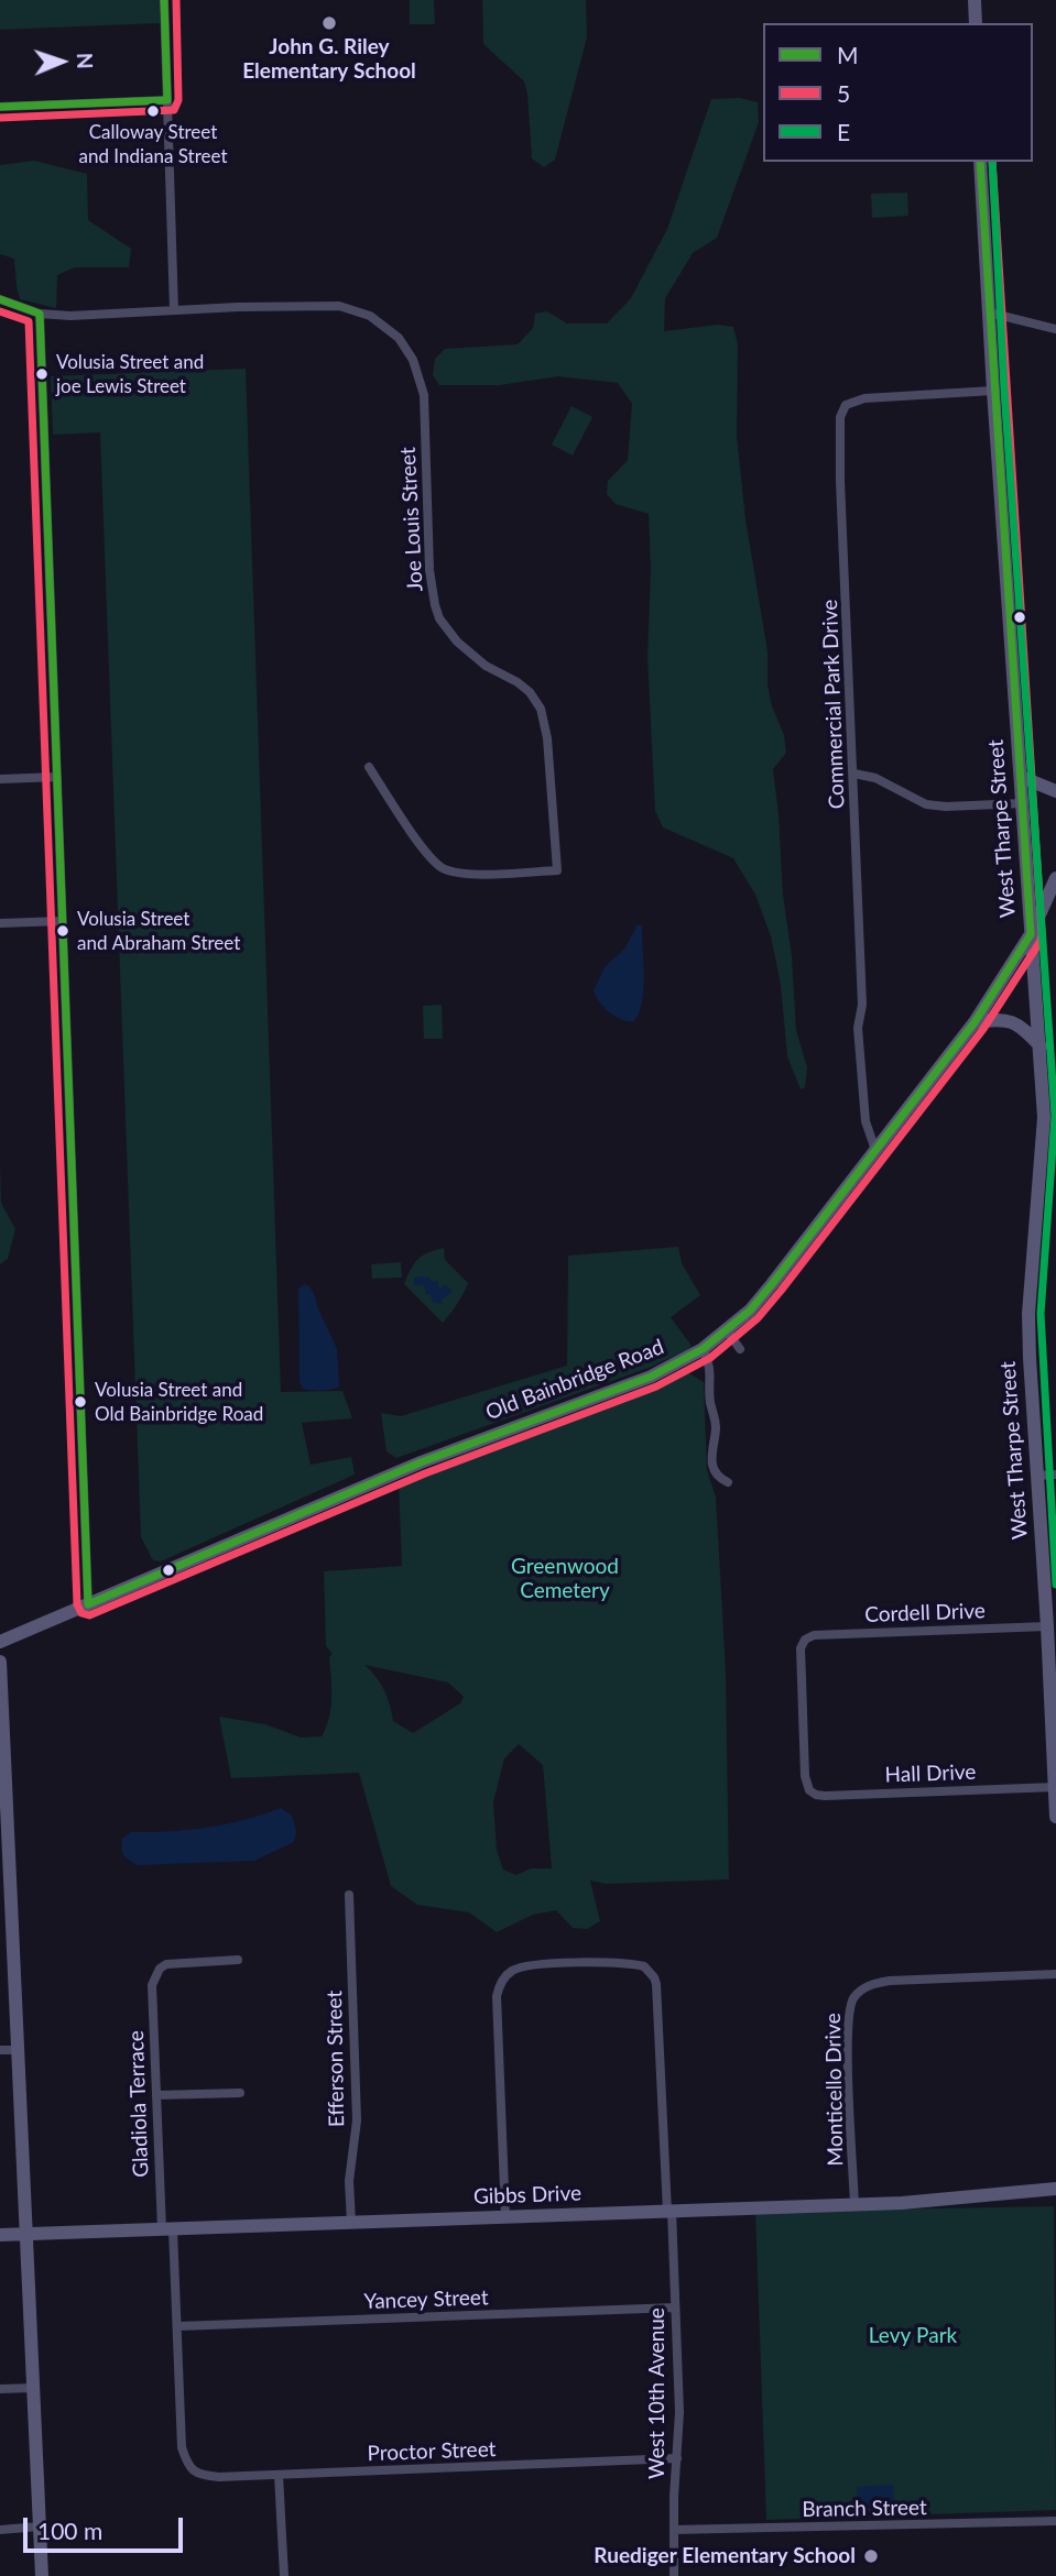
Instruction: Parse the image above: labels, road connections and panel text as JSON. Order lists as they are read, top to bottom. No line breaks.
{"streets":{"main road":["West Tharpe Street","Old Bainbridge Road","Gibbs Drive"],"street":["Joe Louis Street","Commercial Park Drive","Cordell Drive","Hall Drive","Efferson Street","Monticello Drive","Gladiola Terrace","Yancey Street","West 10th Avenue","Proctor Street","Branch Street"]},"crossings":[["Commercial Park Drive","West Tharpe Street"],["Commercial Park Drive","Old Bainbridge Road"],["West Tharpe Street","Old Bainbridge Road"],["West Tharpe Street","Cordell Drive"],["West Tharpe Street","Hall Drive"],["Cordell Drive","Hall Drive"],["Efferson Street","Gibbs Drive"],["Monticello Drive","Gibbs Drive"],["Gladiola Terrace","Gibbs Drive"],["Gladiola Terrace","Yancey Street"],["Gladiola Terrace","Proctor Street"],["Gibbs Drive","West 10th Avenue"],["Yancey Street","West 10th Avenue"],["West 10th Avenue","Proctor Street"],["West 10th Avenue","Branch Street"]],"parks":["Greenwood Cemetery","Levy Park"],"places":["John G. Riley Elementary School","Calloway Street and Indiana Street","Volusia Street and joe Lewis Street","Volusia Street and Abraham Street","Volusia Street and Old Bainbridge Road","Ruediger Elementary School"],"lines":["transit line M","transit line 5","transit line E"],"legend":["M","5","E"],"scale_bar":"100 m","north":"right"}
